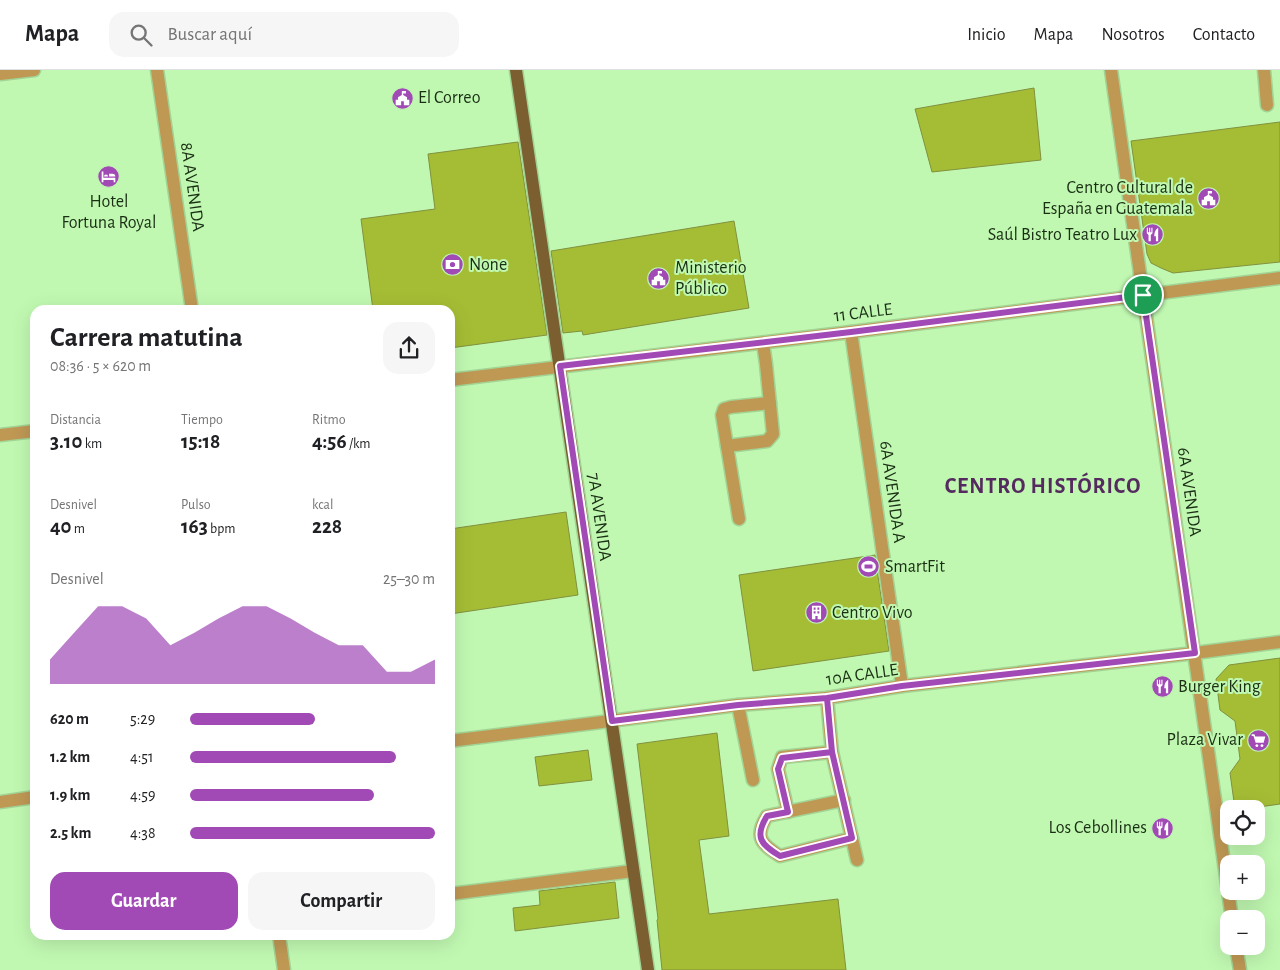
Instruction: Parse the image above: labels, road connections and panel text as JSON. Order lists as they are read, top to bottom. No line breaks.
{"streets":{"main road":["7A AVENIDA"],"street":["8A AVENIDA","11 CALLE","6A AVENIDA A","6A AVENIDA","10A CALLE"]},"crossings":[["11 CALLE","6A AVENIDA A"],["11 CALLE","6A AVENIDA"],["11 CALLE","7A AVENIDA"],["6A AVENIDA A","10A CALLE"],["6A AVENIDA","10A CALLE"],["7A AVENIDA","10A CALLE"]],"districts":["CENTRO HISTÓRICO"],"places":{"public building":["El Correo","Centro Cultural de España en Guatemala","Ministerio Público"],"hotel":["Hotel Fortuna Royal"],"restaurant":["Saúl Bistro Teatro Lux","Burger King","Los Cebollines"],"bank":["None"],"sports":["SmartFit"],"building":["Centro Vivo"],"supermarket":["Plaza Vivar"]},"page":{"header":"Mapa","search":"Buscar aquí","nav":["Inicio","Mapa","Nosotros","Contacto"],"heading":["Carrera matutina","08:36 · 5 × 620 m"],"stats":[["Distancia","3.10 km"],["Tiempo","15:18"],["Ritmo","4:56 /km"],["Desnivel","40 m"],["Pulso","163 bpm"],["kcal","228"]],"chart":["Desnivel","25–30 m"],"list":[{"name":"620 m","note":"5:29"},{"name":"1.2 km","note":"4:51"},{"name":"1.9 km","note":"4:59"},{"name":"2.5 km","note":"4:38"}],"map_buttons":["+","−"],"buttons":["Guardar","Compartir"]}}
